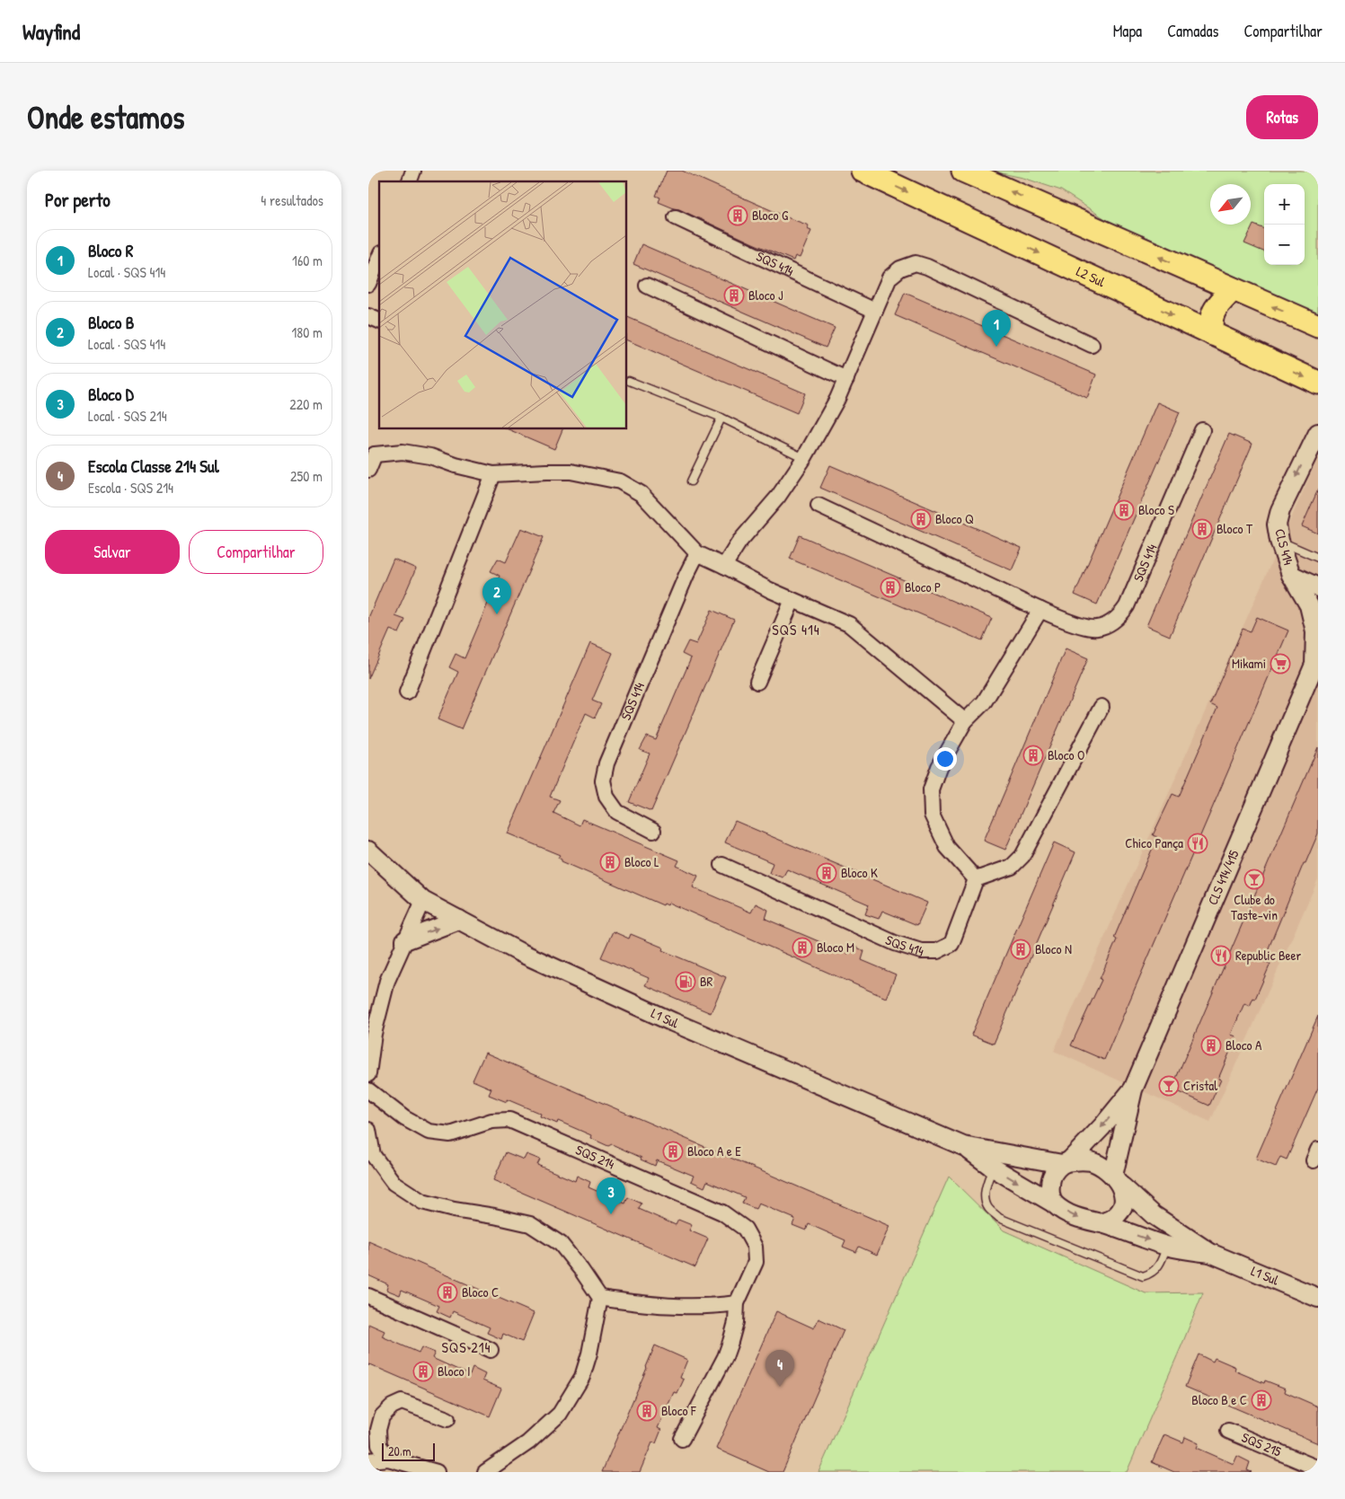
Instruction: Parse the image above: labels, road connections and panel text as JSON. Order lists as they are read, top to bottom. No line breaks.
{"streets":{"main road":["L2 Sul"],"street":["SQS 414","CLS 414","CLS 414/415","L1 Sul","SQS 214","SQS 215"]},"crossings":[["CLS 414","CLS 414/415"],["CLS 414/415","L1 Sul"]],"one_way":["CLS 414"],"districts":["SQS 414","SQS 214"],"places":{"building":["Bloco G","Bloco J","Bloco S","Bloco Q","Bloco T","Bloco P","Bloco O","Bloco L","Bloco K","Bloco M","Bloco N","Bloco A","Bloco A e E","Bloco C","Bloco I","Bloco B e C","Bloco F"],"supermarket":["Mikami"],"restaurant":["Chico Pança","Republic Beer"],"bar":["Clube do Taste-vin","Cristal"],"fuel station":["BR"]},"scale_bar":"20 m","north":"bottom left","page":{"header":"Wayfind","nav":["Mapa","Camadas","Compartilhar"],"buttons":["Rotas",["Salvar","Compartilhar"]],"title":"Onde estamos","heading":["Por perto","4 resultados"],"map_buttons":["+","−"],"list":[{"mark":"1","name":"Bloco R","note":"Local · SQS 414","value":"160 m"},{"mark":"2","name":"Bloco B","note":"Local · SQS 414","value":"180 m"},{"mark":"3","name":"Bloco D","note":"Local · SQS 214","value":"220 m"},{"mark":"4","name":"Escola Classe 214 Sul","note":"Escola · SQS 214","value":"250 m"}],"pins":["1","2","3","4"],"scale":"20 m"}}
